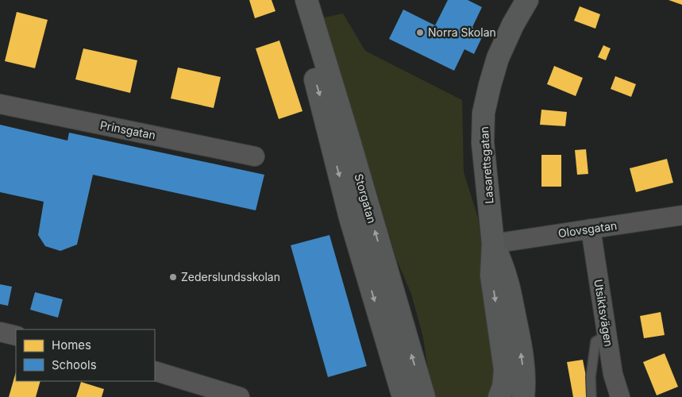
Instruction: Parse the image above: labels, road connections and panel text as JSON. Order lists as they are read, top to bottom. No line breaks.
{"streets":{"main road":["Lasarettsgatan","Storgatan"],"street":["Prinsgatan","Olovsgatan","Utsiktsvägen"]},"crossings":[["Lasarettsgatan","Olovsgatan"],["Olovsgatan","Utsiktsvägen"]],"places":["Norra Skolan","Zederslundsskolan"],"legend":["Homes","Schools"]}
